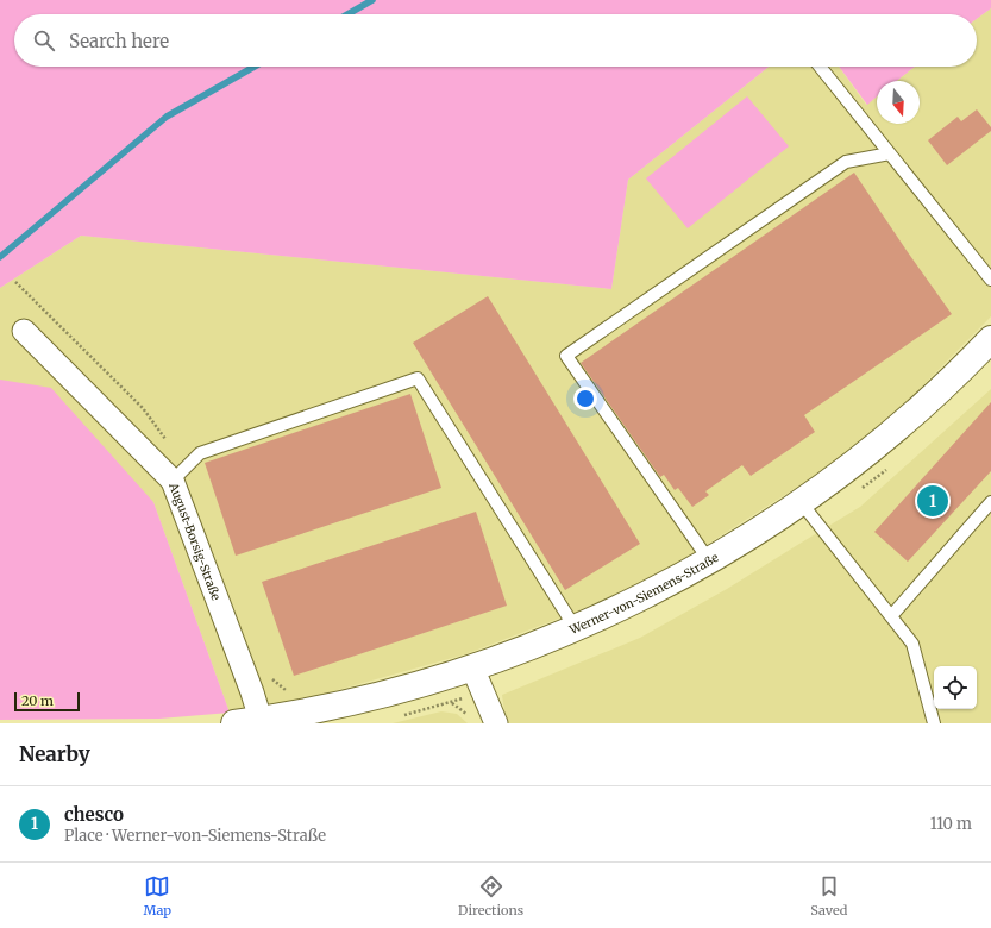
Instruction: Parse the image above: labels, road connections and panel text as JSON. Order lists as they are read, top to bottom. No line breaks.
{"streets":{"street":["August-Borsig-Straße","Werner-von-Siemens-Straße"]},"crossings":[["August-Borsig-Straße","Werner-von-Siemens-Straße"]],"scale_bar":"20 m","north":"bottom","page":{"search":"Search here","pins":"1","scale":"20 m","heading":"Nearby","list":[{"mark":"1","name":"chesco","note":"Place · Werner-von-Siemens-Straße","value":"110 m"}],"nav":["Map","Directions","Saved"]}}
